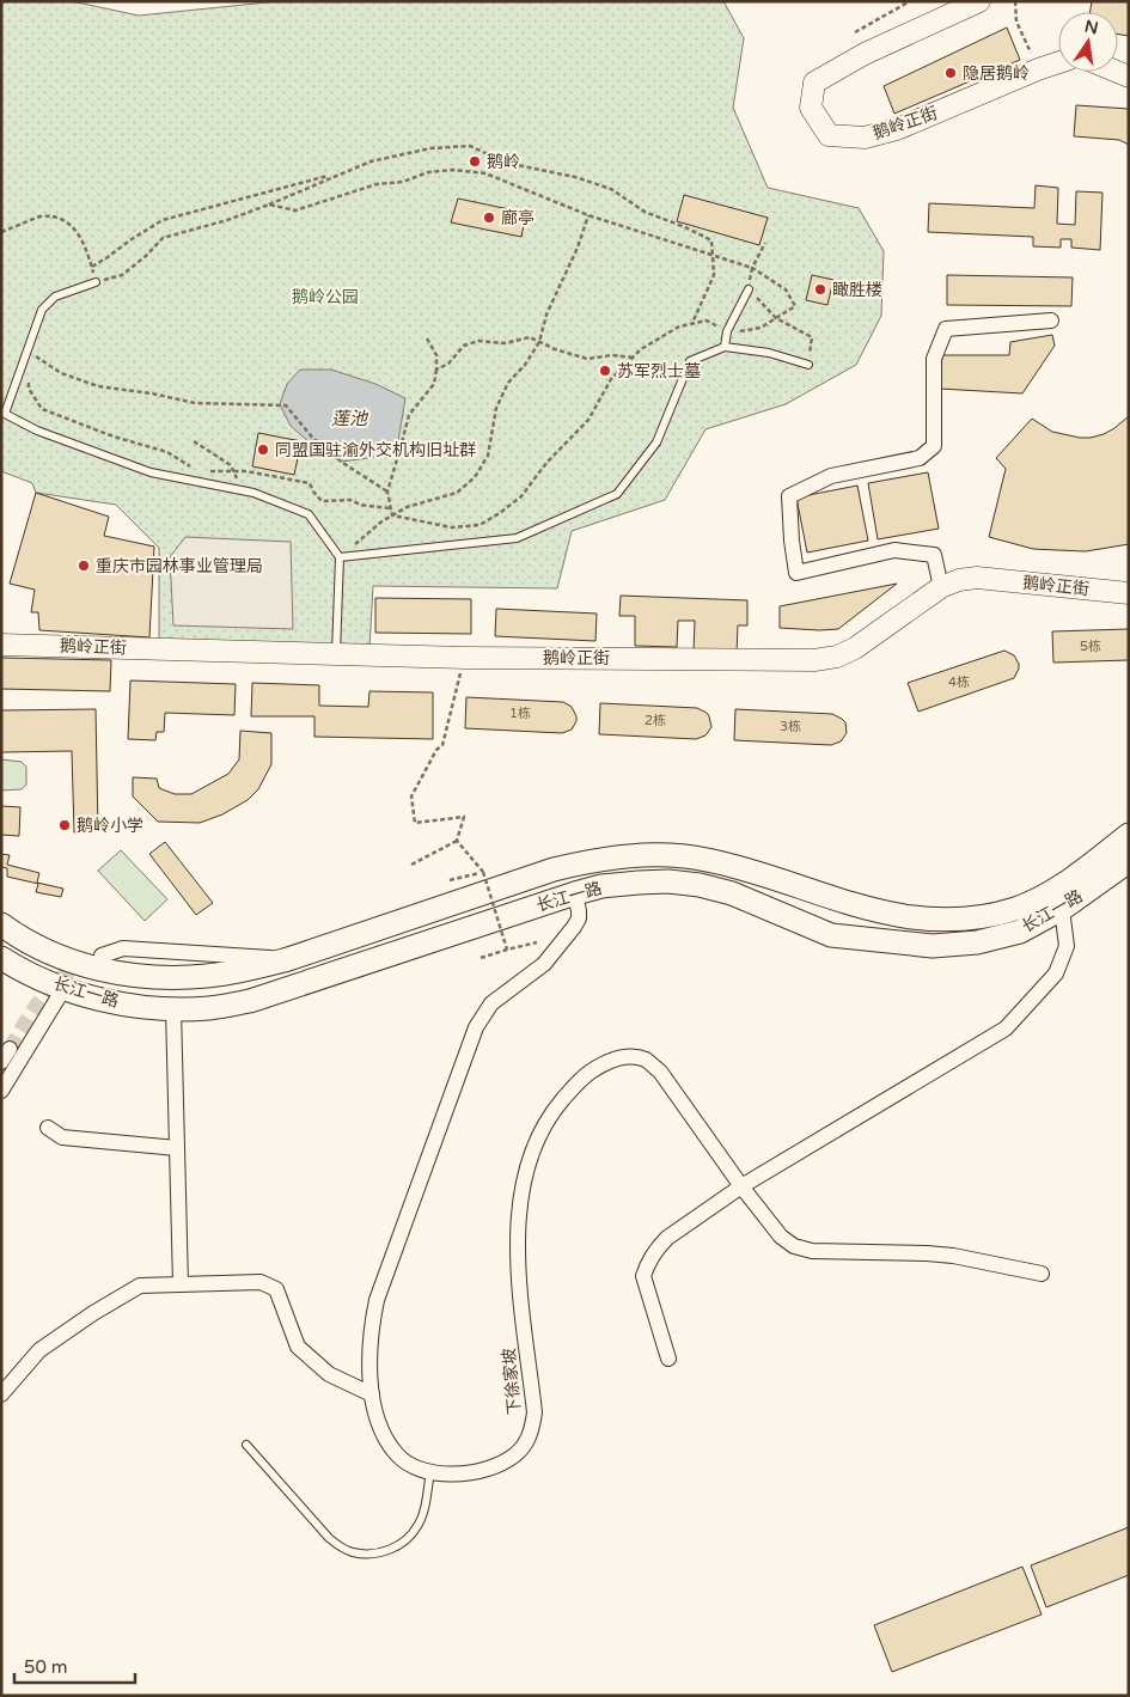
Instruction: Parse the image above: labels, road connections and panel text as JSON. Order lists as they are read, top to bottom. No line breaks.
{"streets":{"main road":["长江一路"],"street":["鹅岭正街","下徐家坡"]},"crossings":[["长江一路","下徐家坡"]],"water":["莲池"],"parks":["鹅岭公园"],"places":["隐居鹅岭","鹅岭","廊亭","瞰胜楼","苏军烈士墓","同盟国驻渝外交机构旧址群","重庆市园林事业管理局","鹅岭小学"],"house_numbers":["5栋","4栋","1栋","2栋","3栋"],"scale_bar":"50 m","north":"top"}
